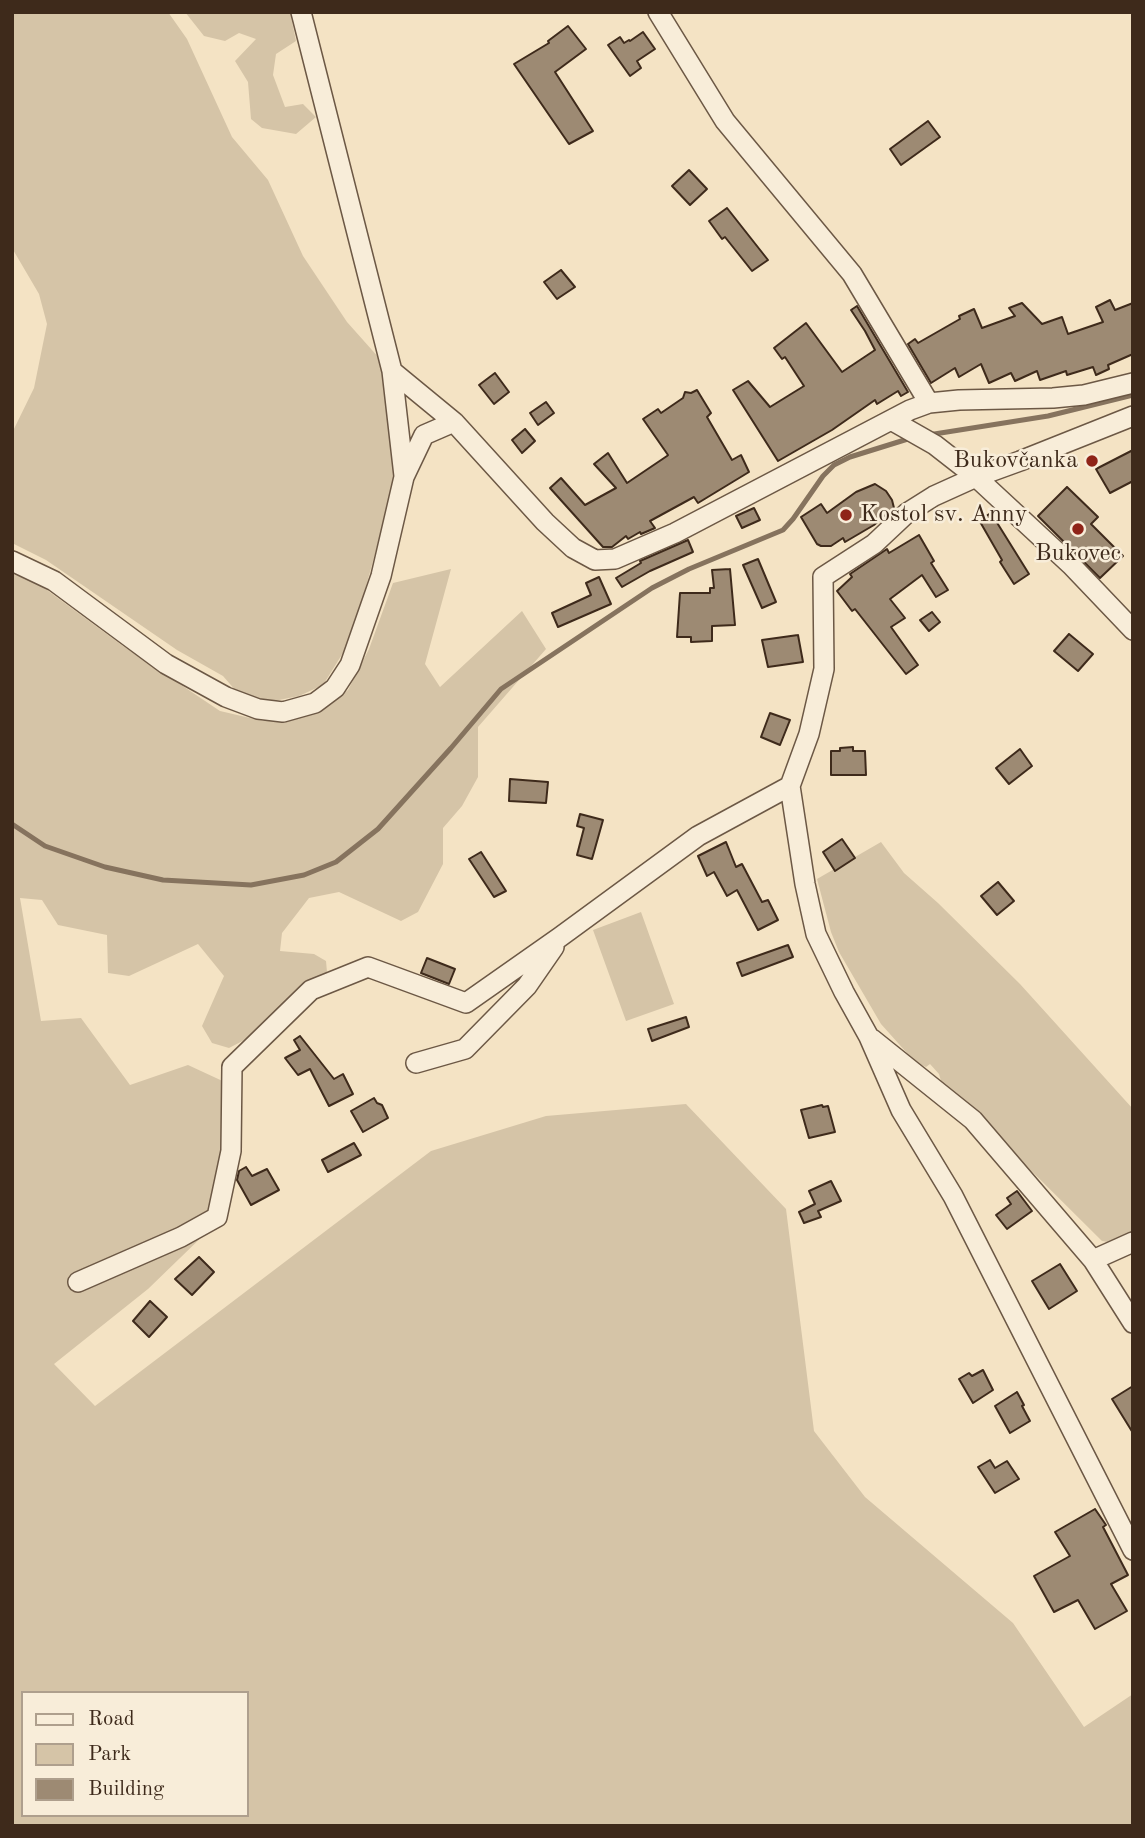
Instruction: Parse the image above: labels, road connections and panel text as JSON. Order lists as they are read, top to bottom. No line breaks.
{"places":["Bukovčanka","Kostol sv. Anny","Bukovec"],"legend":["Road","Park","Building"]}
